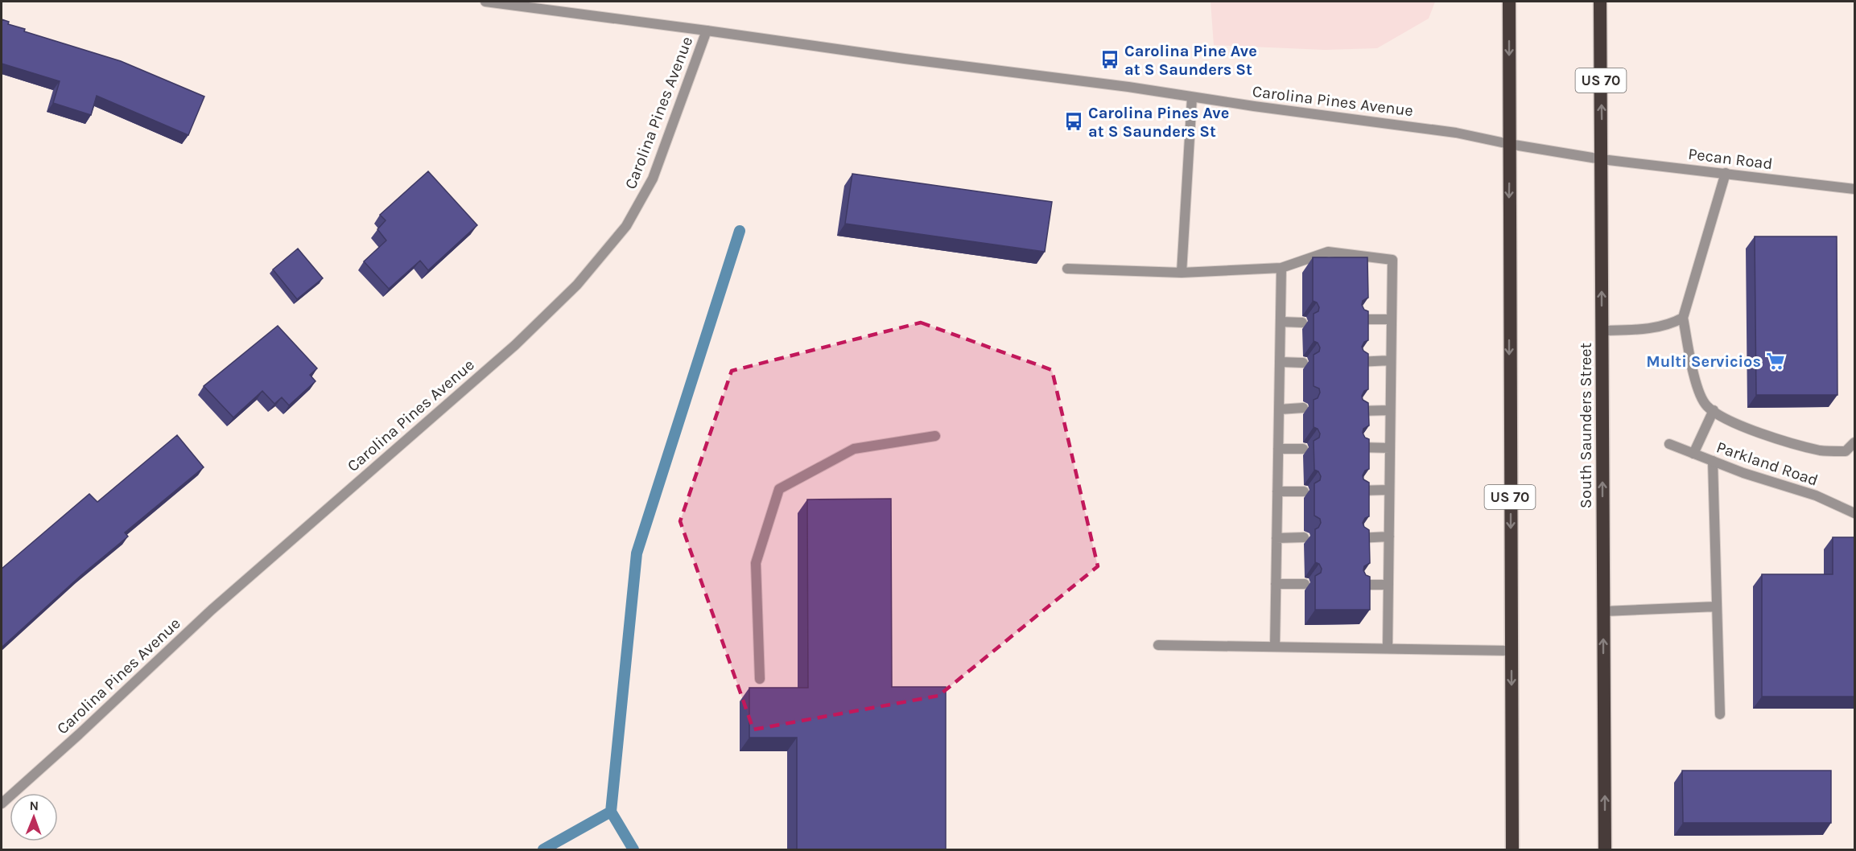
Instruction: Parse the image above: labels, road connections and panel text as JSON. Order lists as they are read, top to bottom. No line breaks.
{"streets":{"highway":["US 70","South Saunders Street"],"street":["Carolina Pines Avenue","Pecan Road","Parkland Road"]},"crossings":[["US 70","Carolina Pines Avenue"],["Carolina Pines Avenue","Pecan Road"],["Carolina Pines Avenue","South Saunders Street"],["Pecan Road","South Saunders Street"]],"places":{"bus stop":["Carolina Pine Ave at S Saunders St","Carolina Pines Ave at S Saunders St"],"supermarket":["Multi Servicios"]},"north":"top"}
